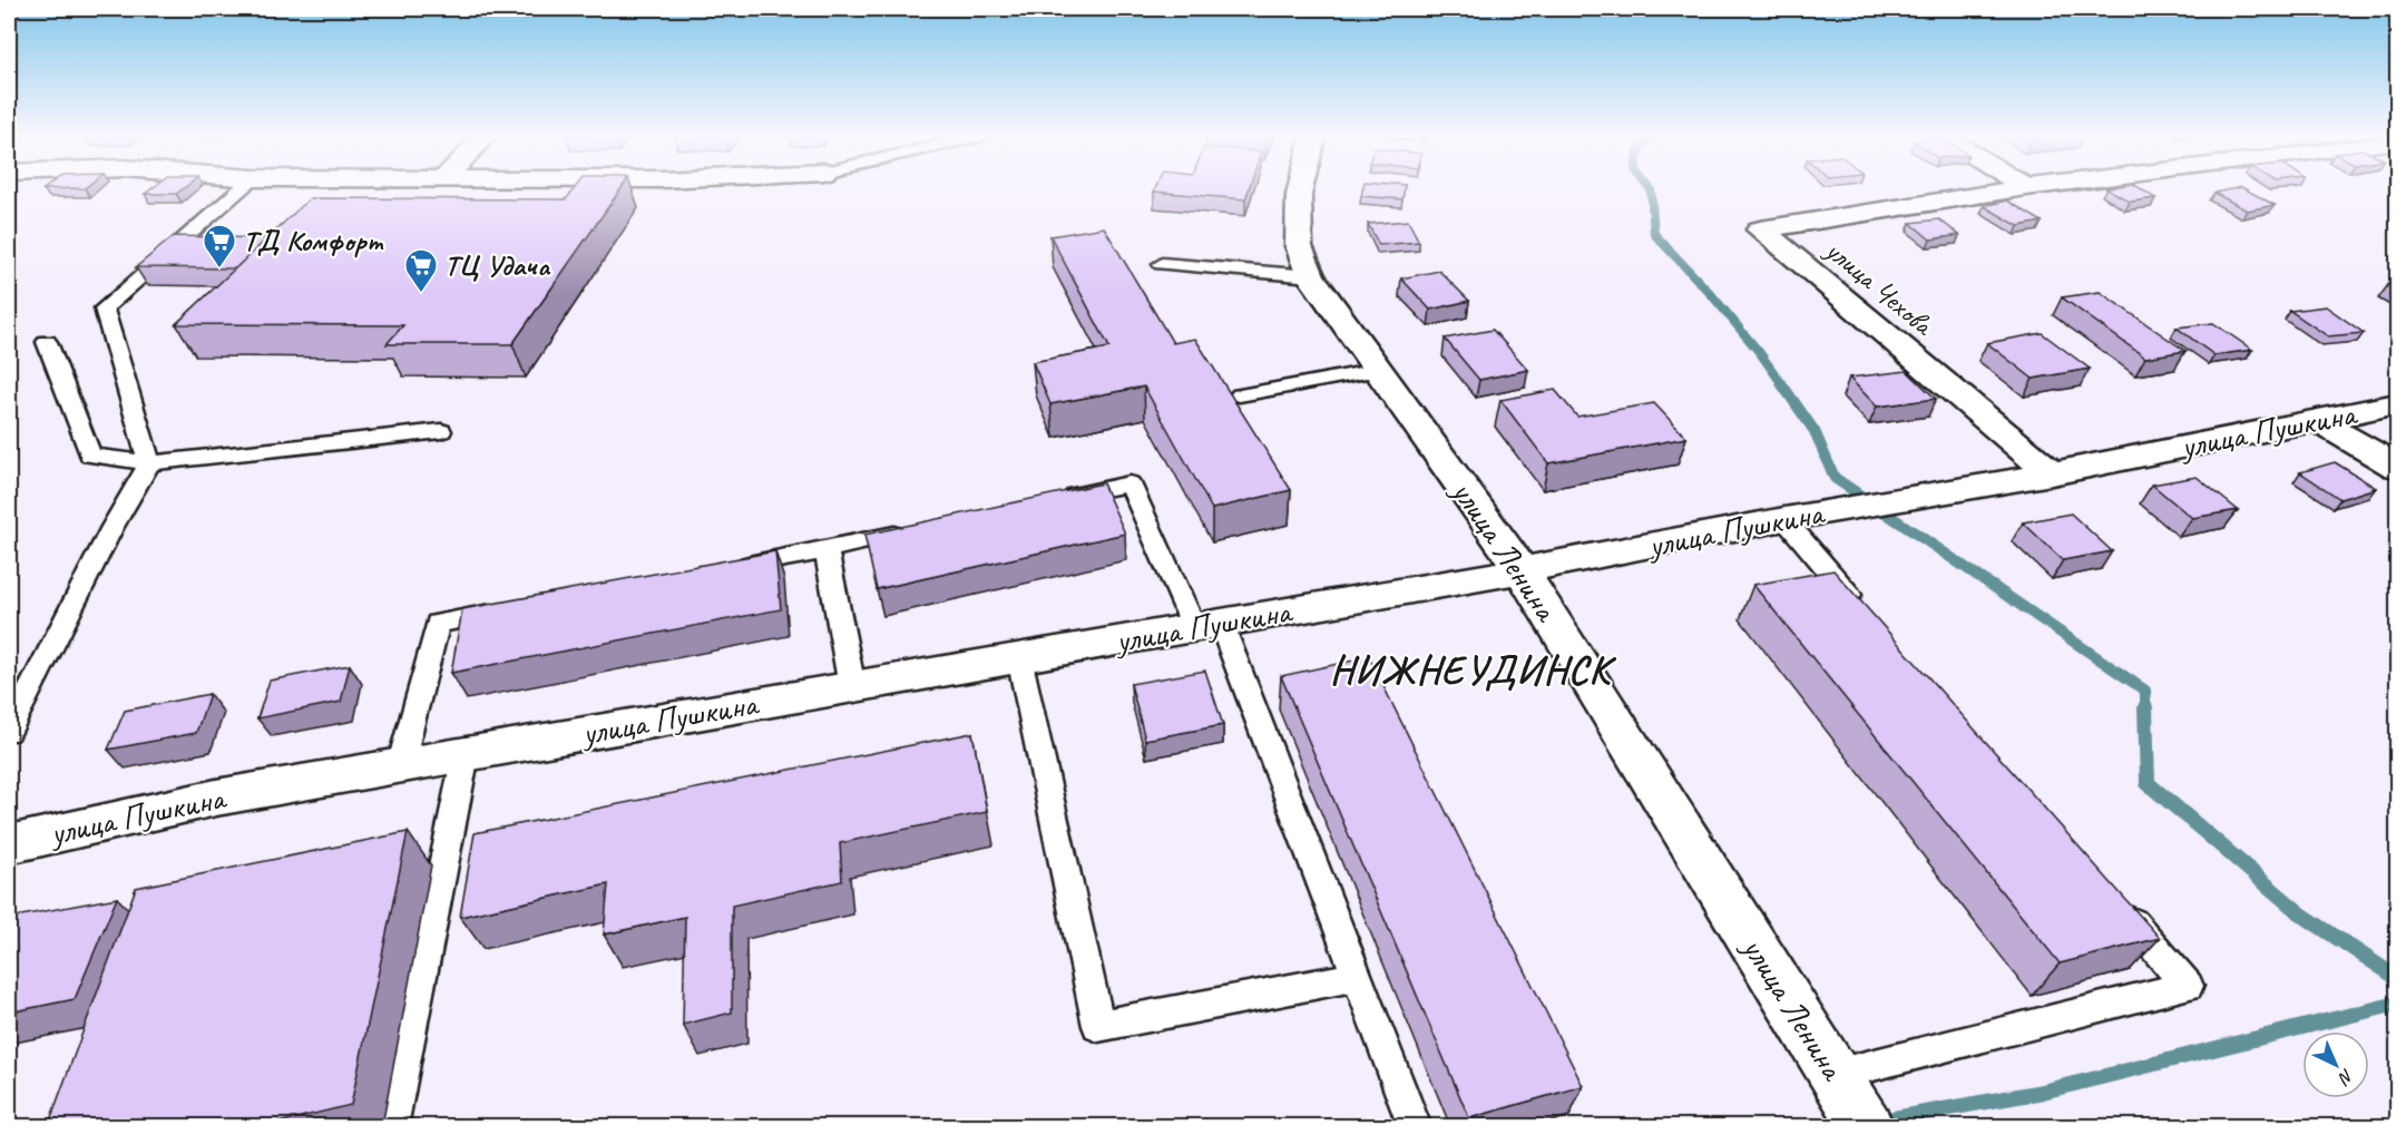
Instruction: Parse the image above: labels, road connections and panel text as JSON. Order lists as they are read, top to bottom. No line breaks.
{"streets":{"street":["улица Чехова","улица Пушкина","улица Ленина"]},"crossings":[["улица Чехова","улица Пушкина"],["улица Пушкина","улица Ленина"]],"districts":["НИЖНЕУДИНСК"],"places":{"supermarket":["ТД Комфорт","ТЦ Удача"]},"north":"bottom right"}
